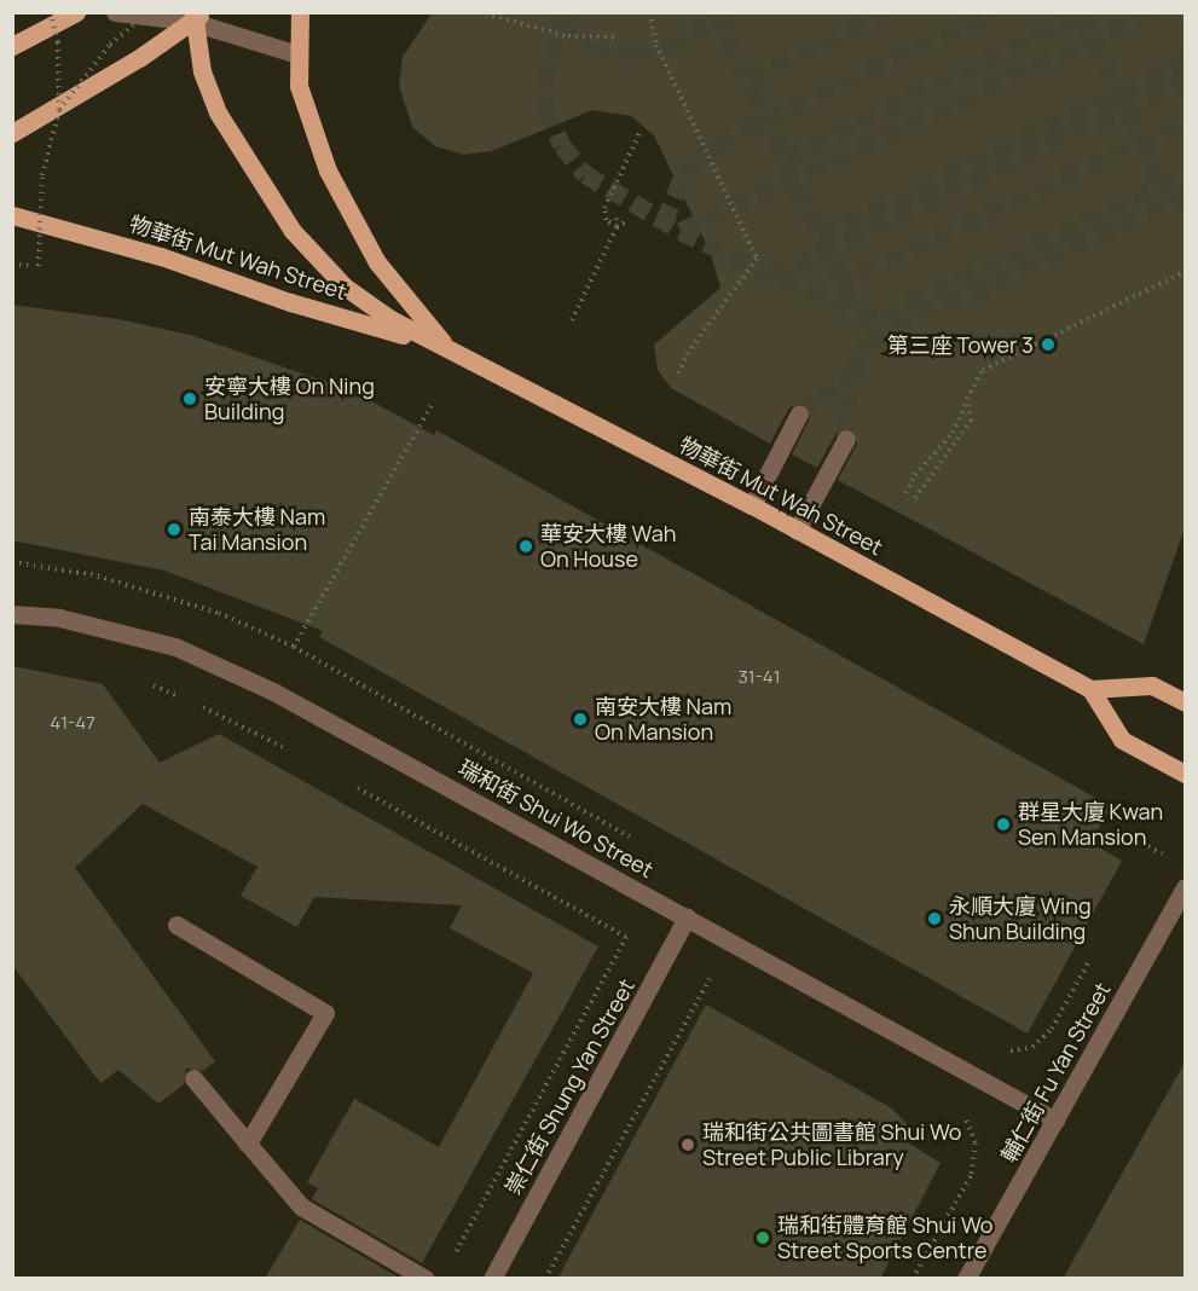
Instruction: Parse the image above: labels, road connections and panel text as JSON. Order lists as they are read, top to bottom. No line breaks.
{"streets":{"main road":["物華街 Mut Wah Street"],"street":["瑞和街 Shui Wo Street","輔仁街 Fu Yan Street","崇仁街 Shung Yan Street"]},"crossings":[["瑞和街 Shui Wo Street","輔仁街 Fu Yan Street"],["瑞和街 Shui Wo Street","崇仁街 Shung Yan Street"]],"places":["第三座 Tower 3","安寧大樓 On Ning Building","南泰大樓 Nam Tai Mansion","華安大樓 Wah On House","南安大樓 Nam On Mansion","群星大廈 Kwan Sen Mansion","永順大廈 Wing Shun Building","瑞和街公共圖書館 Shui Wo Street Public Library","瑞和街體育館 Shui Wo Street Sports Centre"],"house_numbers":["31-41","41-47"]}
